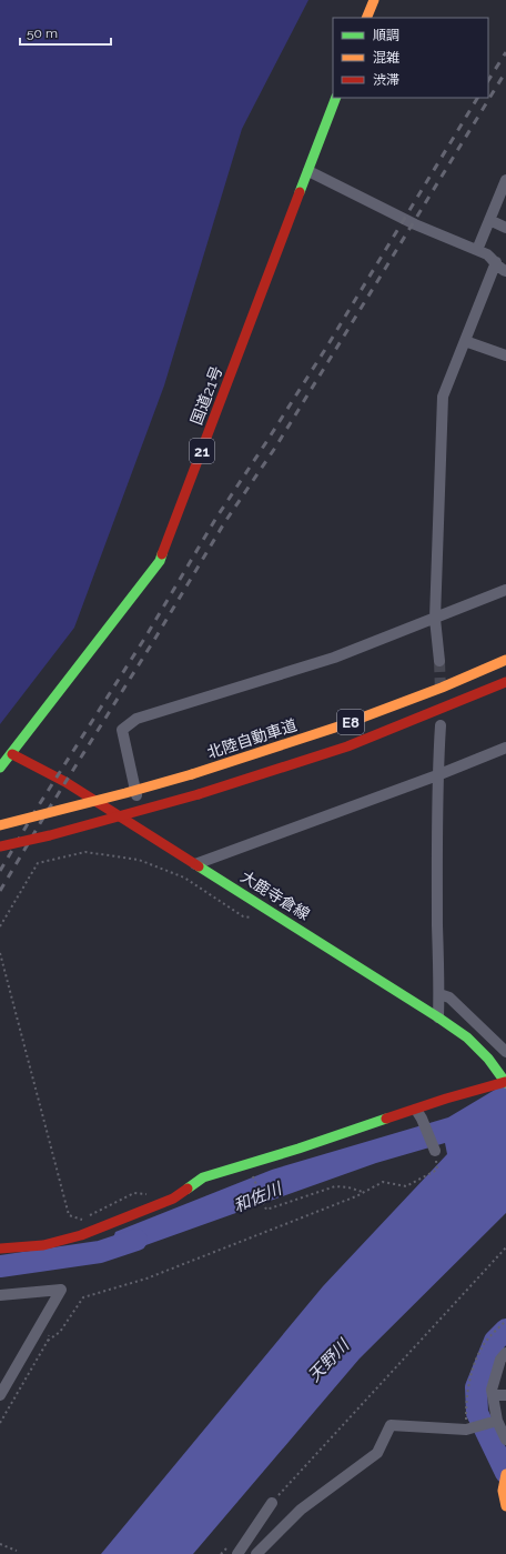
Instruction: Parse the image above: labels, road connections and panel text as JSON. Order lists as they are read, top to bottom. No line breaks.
{"streets":{"main road":["国道21号","21","E8","北陸自動車道","大鹿寺倉線"]},"crossings":[["国道21号","大鹿寺倉線"]],"water":["和佐川","天野川"],"legend":["順調","混雑","渋滞"],"scale_bar":"50 m"}
